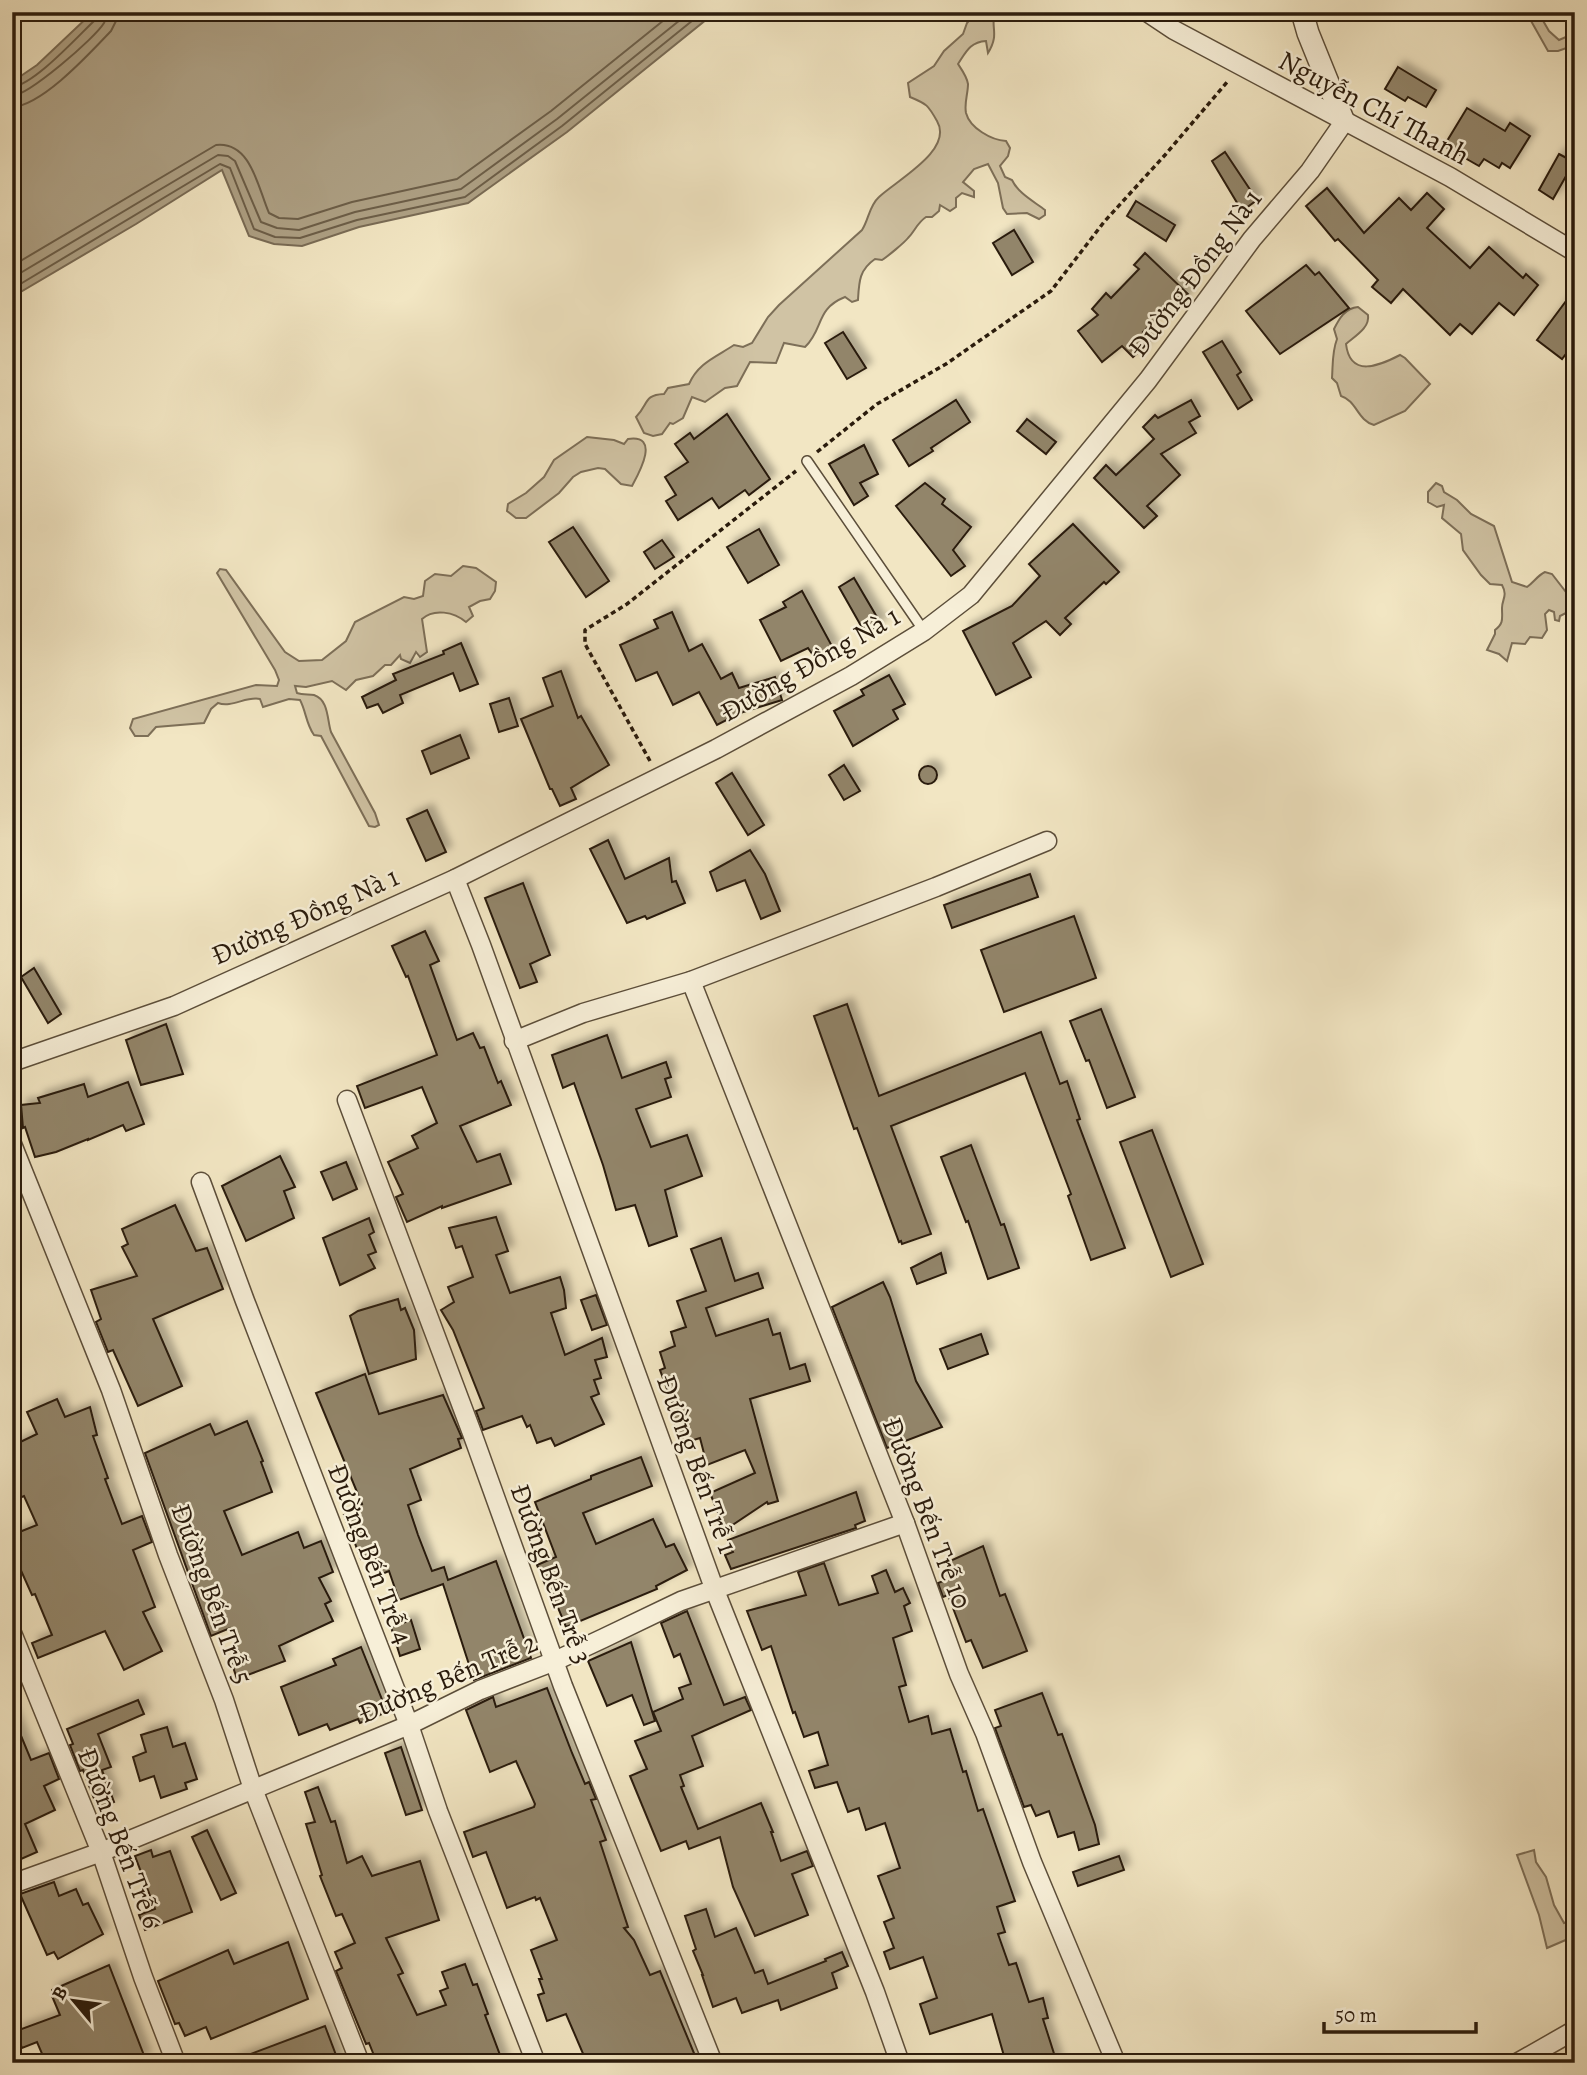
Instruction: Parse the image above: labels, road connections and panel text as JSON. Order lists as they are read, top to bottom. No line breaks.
{"streets":{"street":["Nguyễn Chí Thanh","Đường Đồng Nà 1","Đường Bến Trễ 1","Đường Bến Trễ 10","Đường Bến Trễ 4","Đường Bến Trễ 3","Đường Bến Trễ 5","Đường Bến Trễ 2","Đường Bến Trễ 6"]},"crossings":[["Nguyễn Chí Thanh","Đường Đồng Nà 1"],["Đường Đồng Nà 1","Đường Bến Trễ 1"],["Đường Bến Trễ 1","Đường Bến Trễ 2"],["Đường Bến Trễ 10","Đường Bến Trễ 2"],["Đường Bến Trễ 4","Đường Bến Trễ 2"],["Đường Bến Trễ 3","Đường Bến Trễ 2"],["Đường Bến Trễ 5","Đường Bến Trễ 2"],["Đường Bến Trễ 2","Đường Bến Trễ 6"]],"scale_bar":"50 m","north":"top left"}
